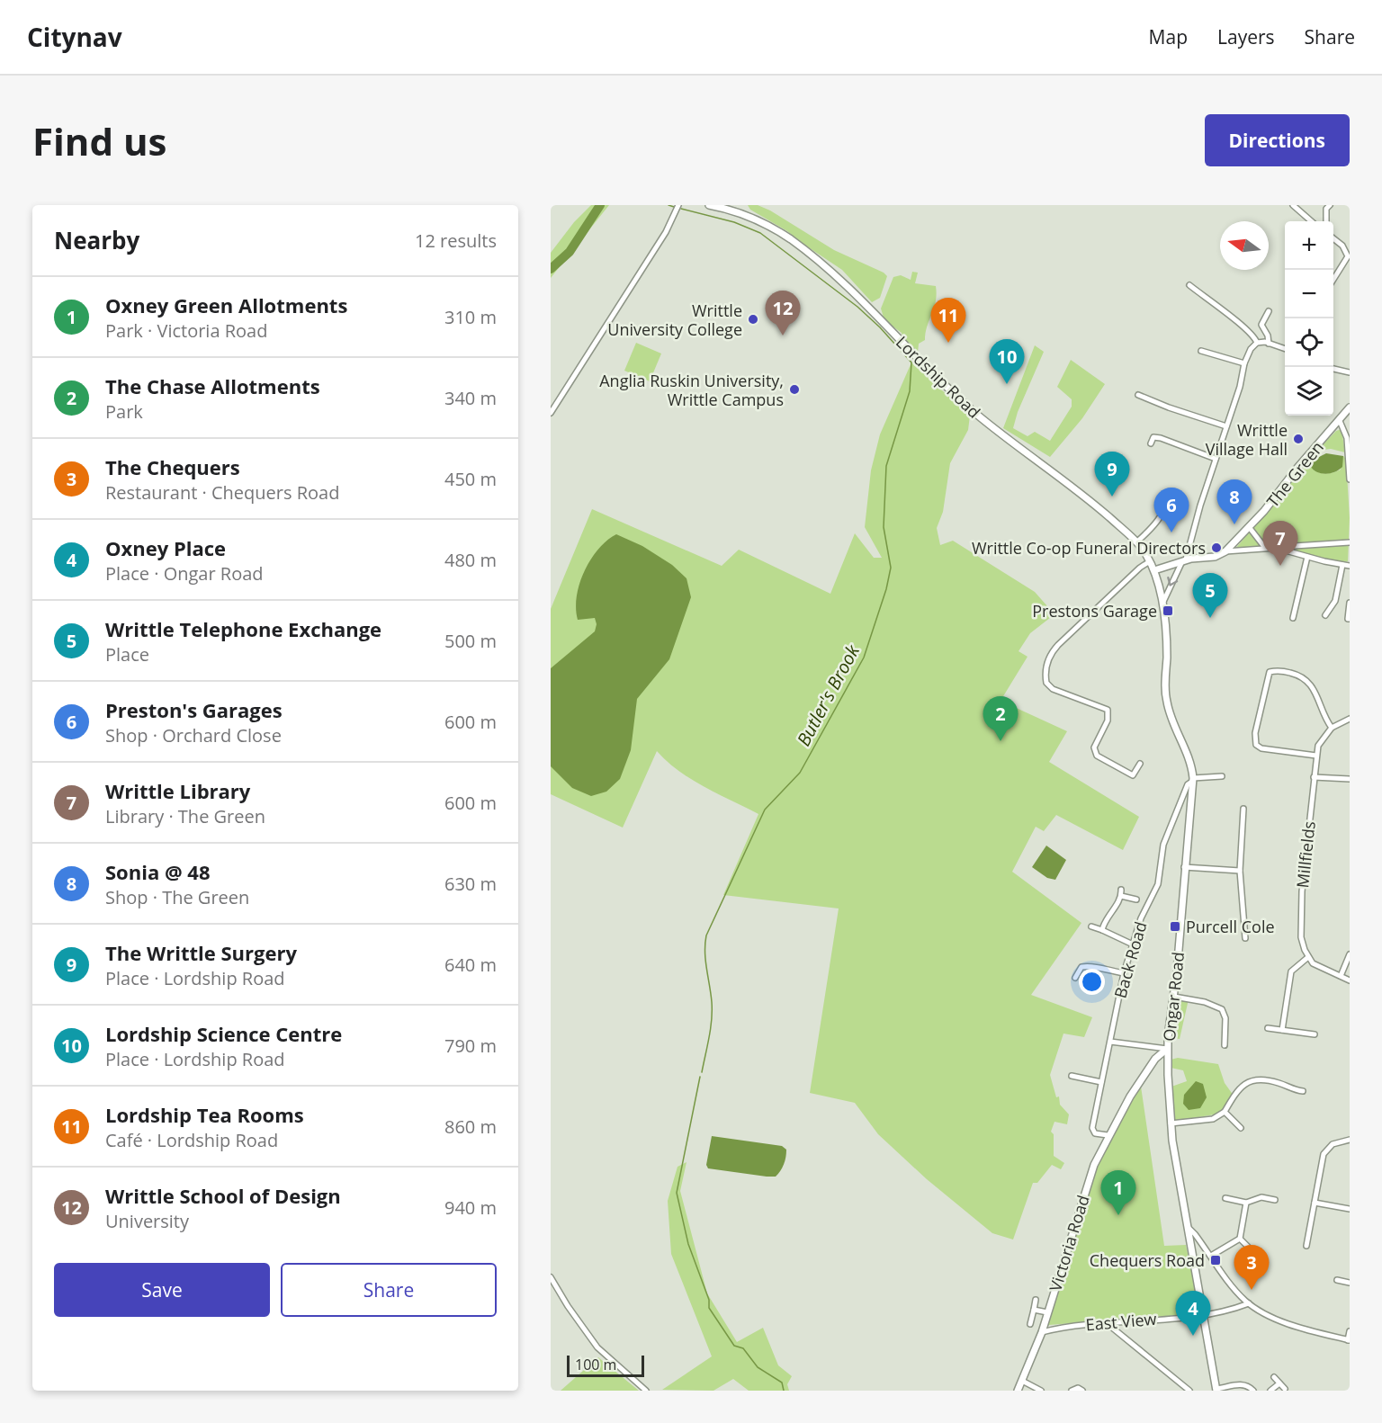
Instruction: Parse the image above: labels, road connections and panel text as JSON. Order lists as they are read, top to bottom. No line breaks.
{"streets":{"street":["Lordship Road","The Green","Millfields","Back Road","Ongar Road","Victoria Road","East View"]},"crossings":[["Lordship Road","The Green"],["Lordship Road","Ongar Road"],["The Green","Ongar Road"],["Back Road","Ongar Road"],["Back Road","Victoria Road"],["Ongar Road","Victoria Road"],["Ongar Road","East View"],["Victoria Road","East View"]],"water":["Butler's Brook"],"places":{"other":["Writtle University College","Anglia Ruskin University, Writtle Campus","Writtle Village Hall","Writtle Co-op Funeral Directors"],"transit":["Prestons Garage","Purcell Cole","Chequers Road"]},"scale_bar":"100 m","north":"left","page":{"header":"Citynav","nav":["Map","Layers","Share"],"buttons":["Directions",["Save","Share"]],"title":"Find us","heading":["Nearby","12 results"],"map_buttons":["+","−"],"list":[{"mark":"1","name":"Oxney Green Allotments","note":"Park · Victoria Road","value":"310 m"},{"mark":"2","name":"The Chase Allotments","note":"Park","value":"340 m"},{"mark":"3","name":"The Chequers","note":"Restaurant · Chequers Road","value":"450 m"},{"mark":"4","name":"Oxney Place","note":"Place · Ongar Road","value":"480 m"},{"mark":"5","name":"Writtle Telephone Exchange","note":"Place","value":"500 m"},{"mark":"6","name":"Preston's Garages","note":"Shop · Orchard Close","value":"600 m"},{"mark":"7","name":"Writtle Library","note":"Library · The Green","value":"600 m"},{"mark":"8","name":"Sonia @ 48","note":"Shop · The Green","value":"630 m"},{"mark":"9","name":"The Writtle Surgery","note":"Place · Lordship Road","value":"640 m"},{"mark":"10","name":"Lordship Science Centre","note":"Place · Lordship Road","value":"790 m"},{"mark":"11","name":"Lordship Tea Rooms","note":"Café · Lordship Road","value":"860 m"},{"mark":"12","name":"Writtle School of Design","note":"University","value":"940 m"}],"pins":["12","11","10","9","8","6","7","5","2","1","3","4"],"scale":"100 m"}}
